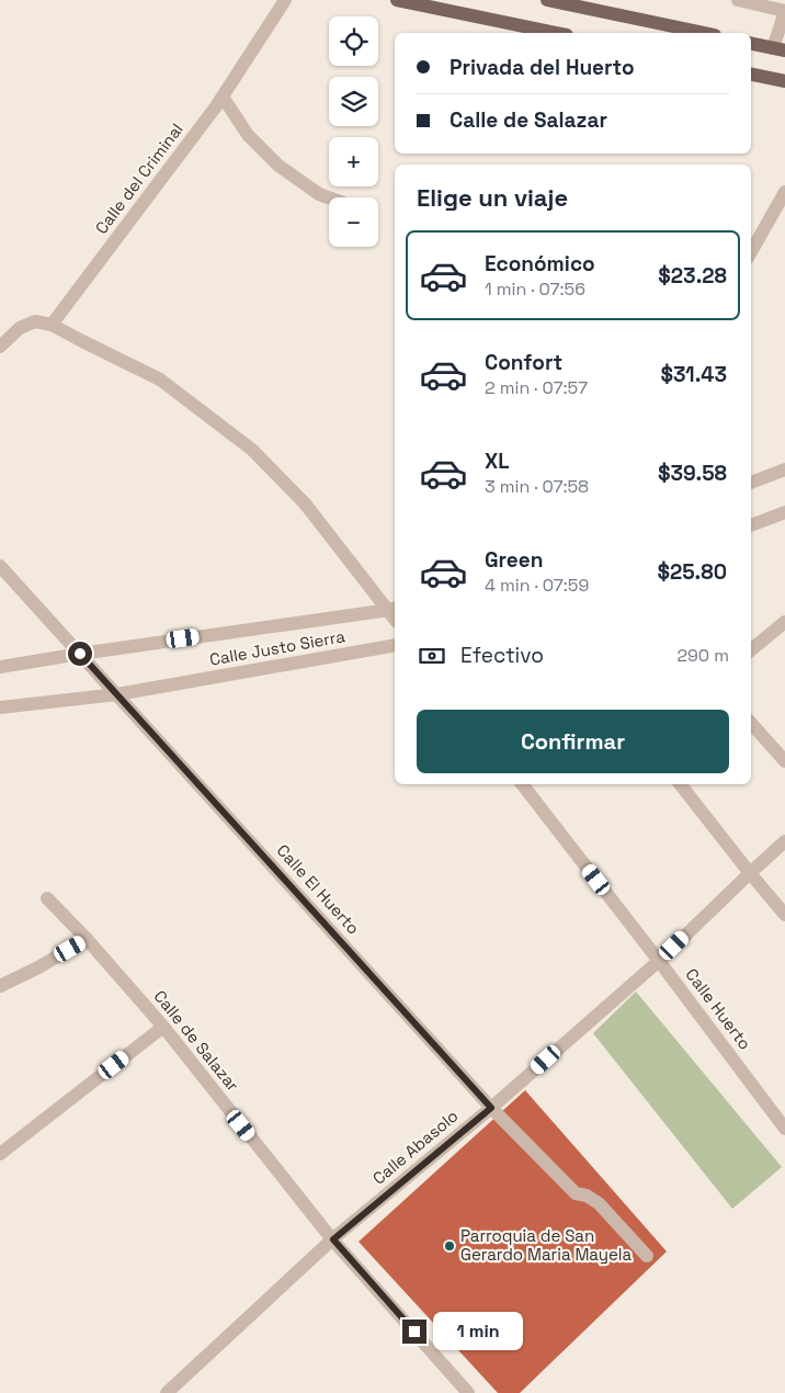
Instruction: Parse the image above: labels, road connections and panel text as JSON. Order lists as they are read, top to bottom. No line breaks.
{"streets":{"street":["Calle del Criminal","Calle Justo Sierra","Calle El Huerto","Calle Huerto","Calle de Salazar","Calle Abasolo"]},"crossings":[["Calle Justo Sierra","Calle El Huerto"],["Calle El Huerto","Calle Abasolo"],["Calle Huerto","Calle Abasolo"],["Calle de Salazar","Calle Abasolo"]],"places":["Parroquia de San Gerardo Maria Mayela"],"page":{"map_buttons":["+","−"],"banner":["Privada del Huerto","Calle de Salazar"],"heading":"Elige un viaje","list":[{"name":"Económico","note":"1 min · 07:56","value":"$23.28"},{"name":"Confort","note":"2 min · 07:57","value":"$31.43"},{"name":"XL","note":"3 min · 07:58","value":"$39.58"},{"name":"Green","note":"4 min · 07:59","value":"$25.80"}],"pay":["Efectivo","290 m"],"buttons":"Confirmar","bubble":"1 min"}}
